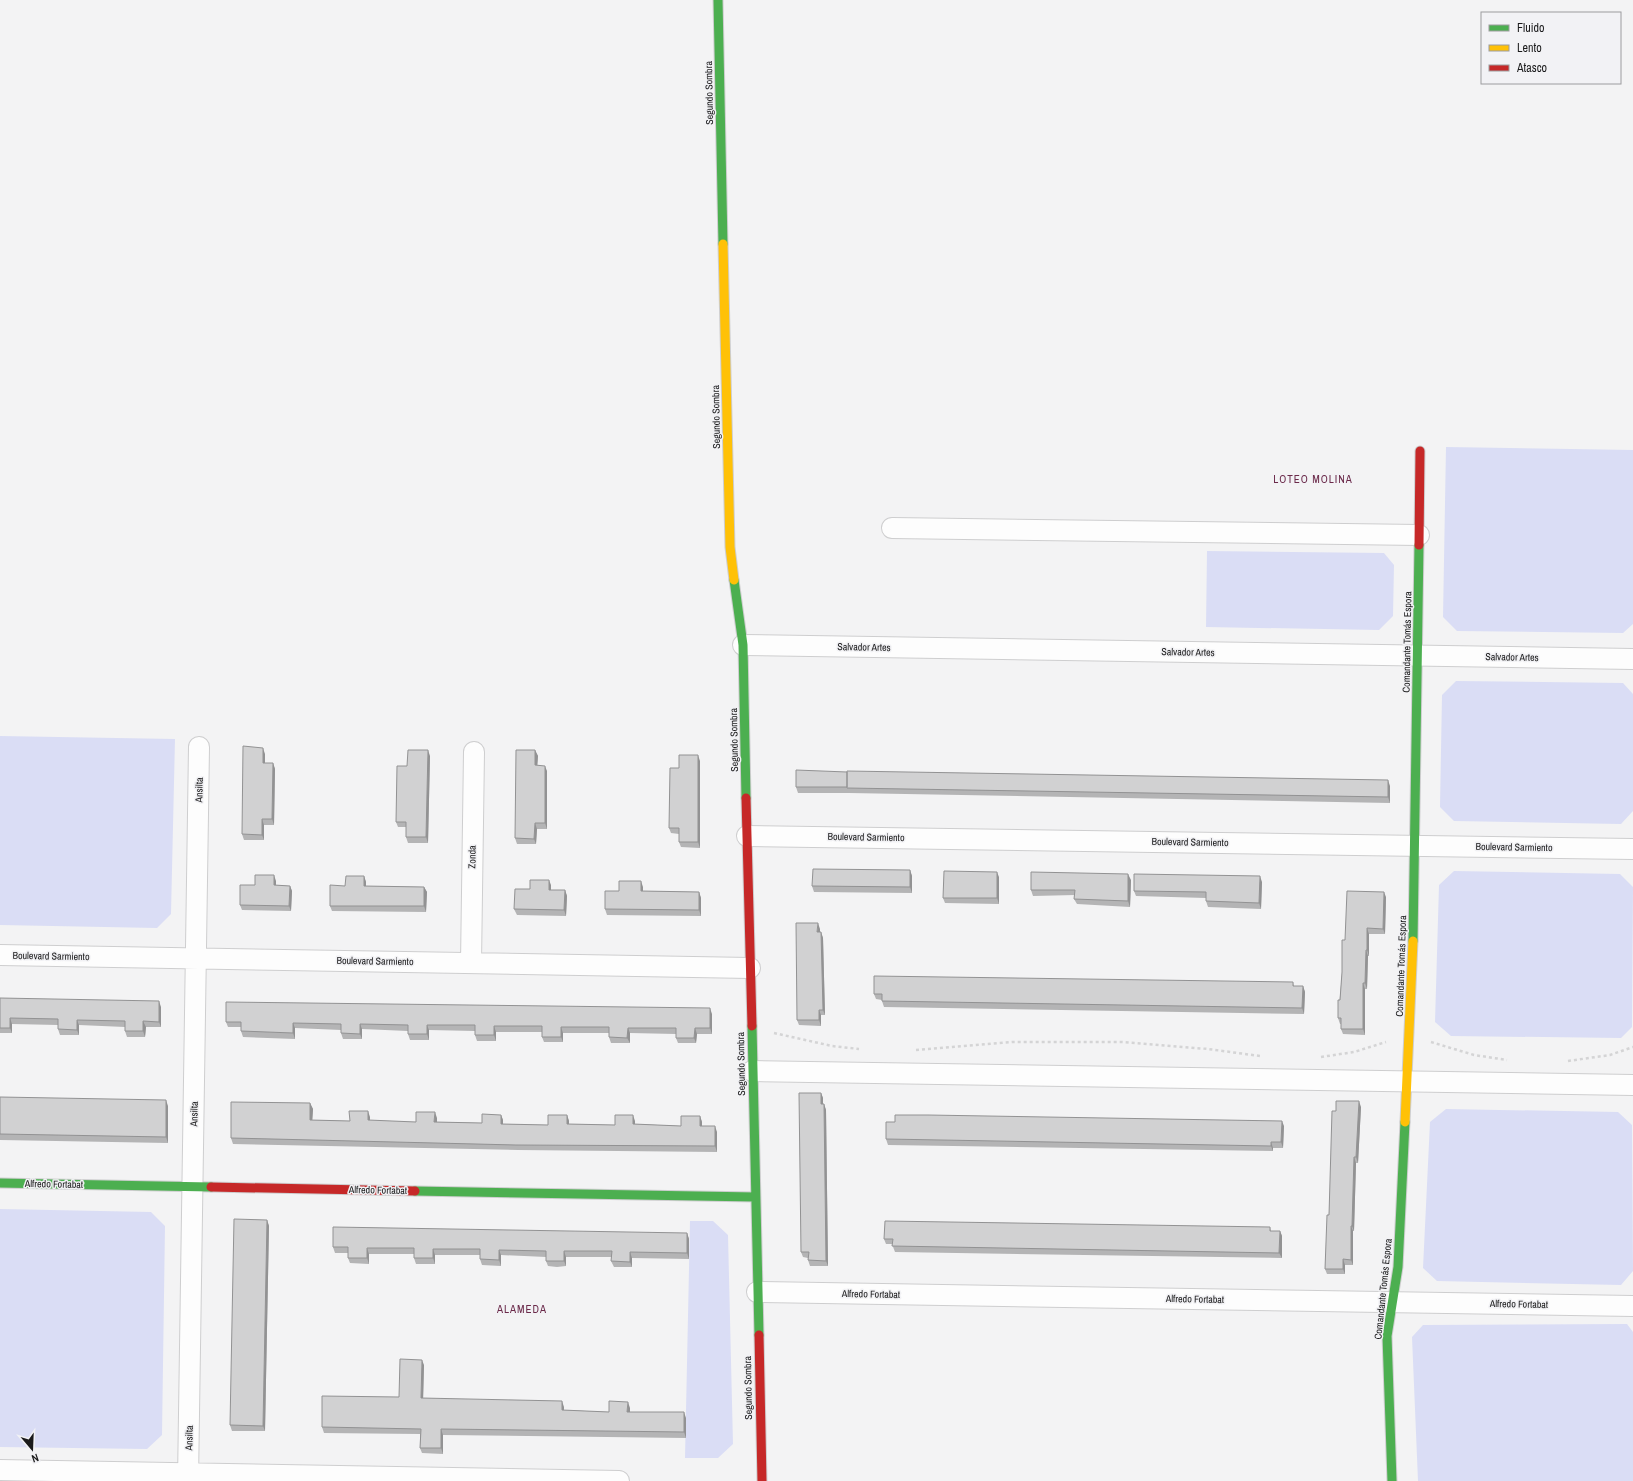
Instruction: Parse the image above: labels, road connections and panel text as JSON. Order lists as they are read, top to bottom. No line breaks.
{"streets":{"street":["Segundo Sombra","Comandante Tomás Espora","Salvador Artes","Ansilta","Boulevard Sarmiento","Zonda","Alfredo Fortabat"]},"crossings":[["Segundo Sombra","Salvador Artes"],["Segundo Sombra","Boulevard Sarmiento"],["Segundo Sombra","Alfredo Fortabat"],["Comandante Tomás Espora","Salvador Artes"],["Comandante Tomás Espora","Boulevard Sarmiento"],["Comandante Tomás Espora","Alfredo Fortabat"],["Ansilta","Boulevard Sarmiento"],["Ansilta","Alfredo Fortabat"],["Boulevard Sarmiento","Zonda"]],"districts":["LOTEO MOLINA","ALAMEDA"],"legend":["Fluido","Lento","Atasco"],"north":"bottom"}
